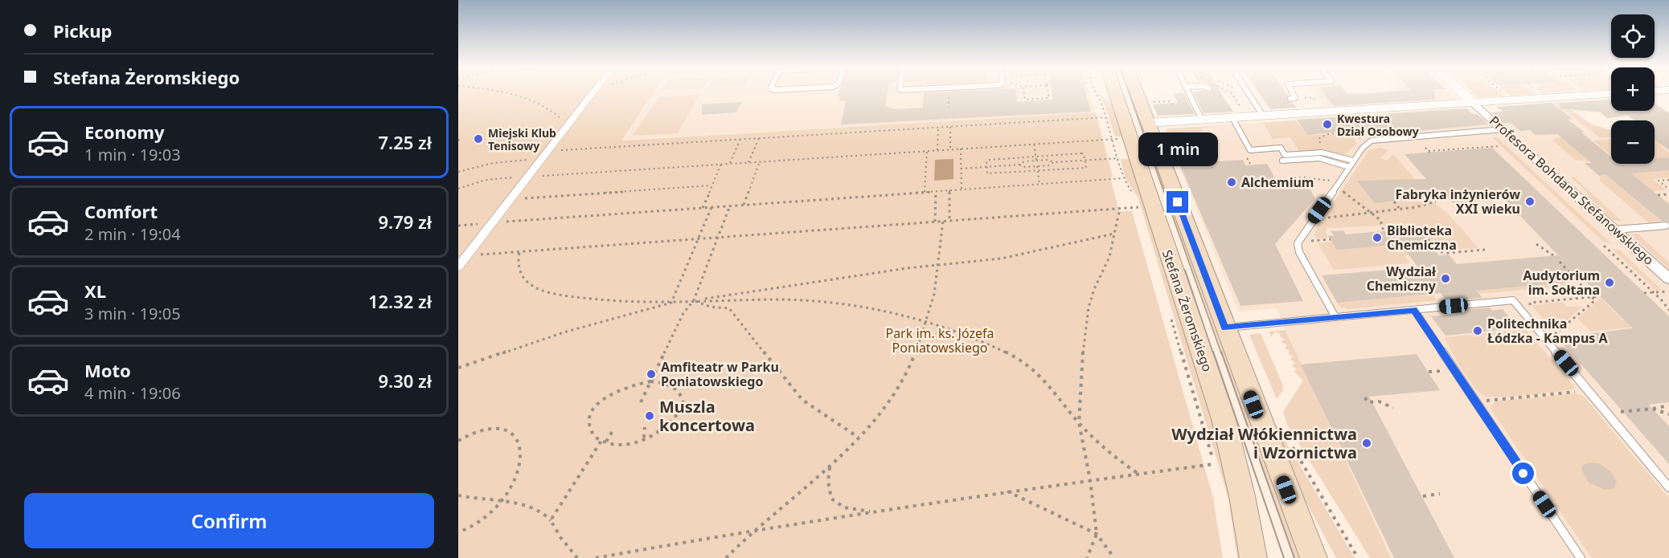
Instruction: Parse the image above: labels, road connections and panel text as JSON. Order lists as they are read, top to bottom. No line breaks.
{"streets":{"main road":["Stefana Żeromskiego"],"street":["Profesora Bohdana Stefanowskiego"]},"parks":["Park im. ks. Józefa Poniatowskiego"],"places":["Kwestura Dział Osobowy","Miejski Klub Tenisowy","Alchemium","Fabryka inżynierów XXI wieku","Biblioteka Chemiczna","Wydział Chemiczny","Audytorium im. Sołtana","Politechnika Łódzka - Kampus A","Amfiteatr w Parku Poniatowskiego","Muszla koncertowa","Wydział Włókiennictwa i Wzornictwa"],"page":{"banner":["Pickup","Stefana Żeromskiego"],"map_buttons":["+","−"],"list":[{"name":"Economy","note":"1 min · 19:03","value":"7.25 zł"},{"name":"Comfort","note":"2 min · 19:04","value":"9.79 zł"},{"name":"XL","note":"3 min · 19:05","value":"12.32 zł"},{"name":"Moto","note":"4 min · 19:06","value":"9.30 zł"}],"bubble":"1 min","buttons":"Confirm"}}
